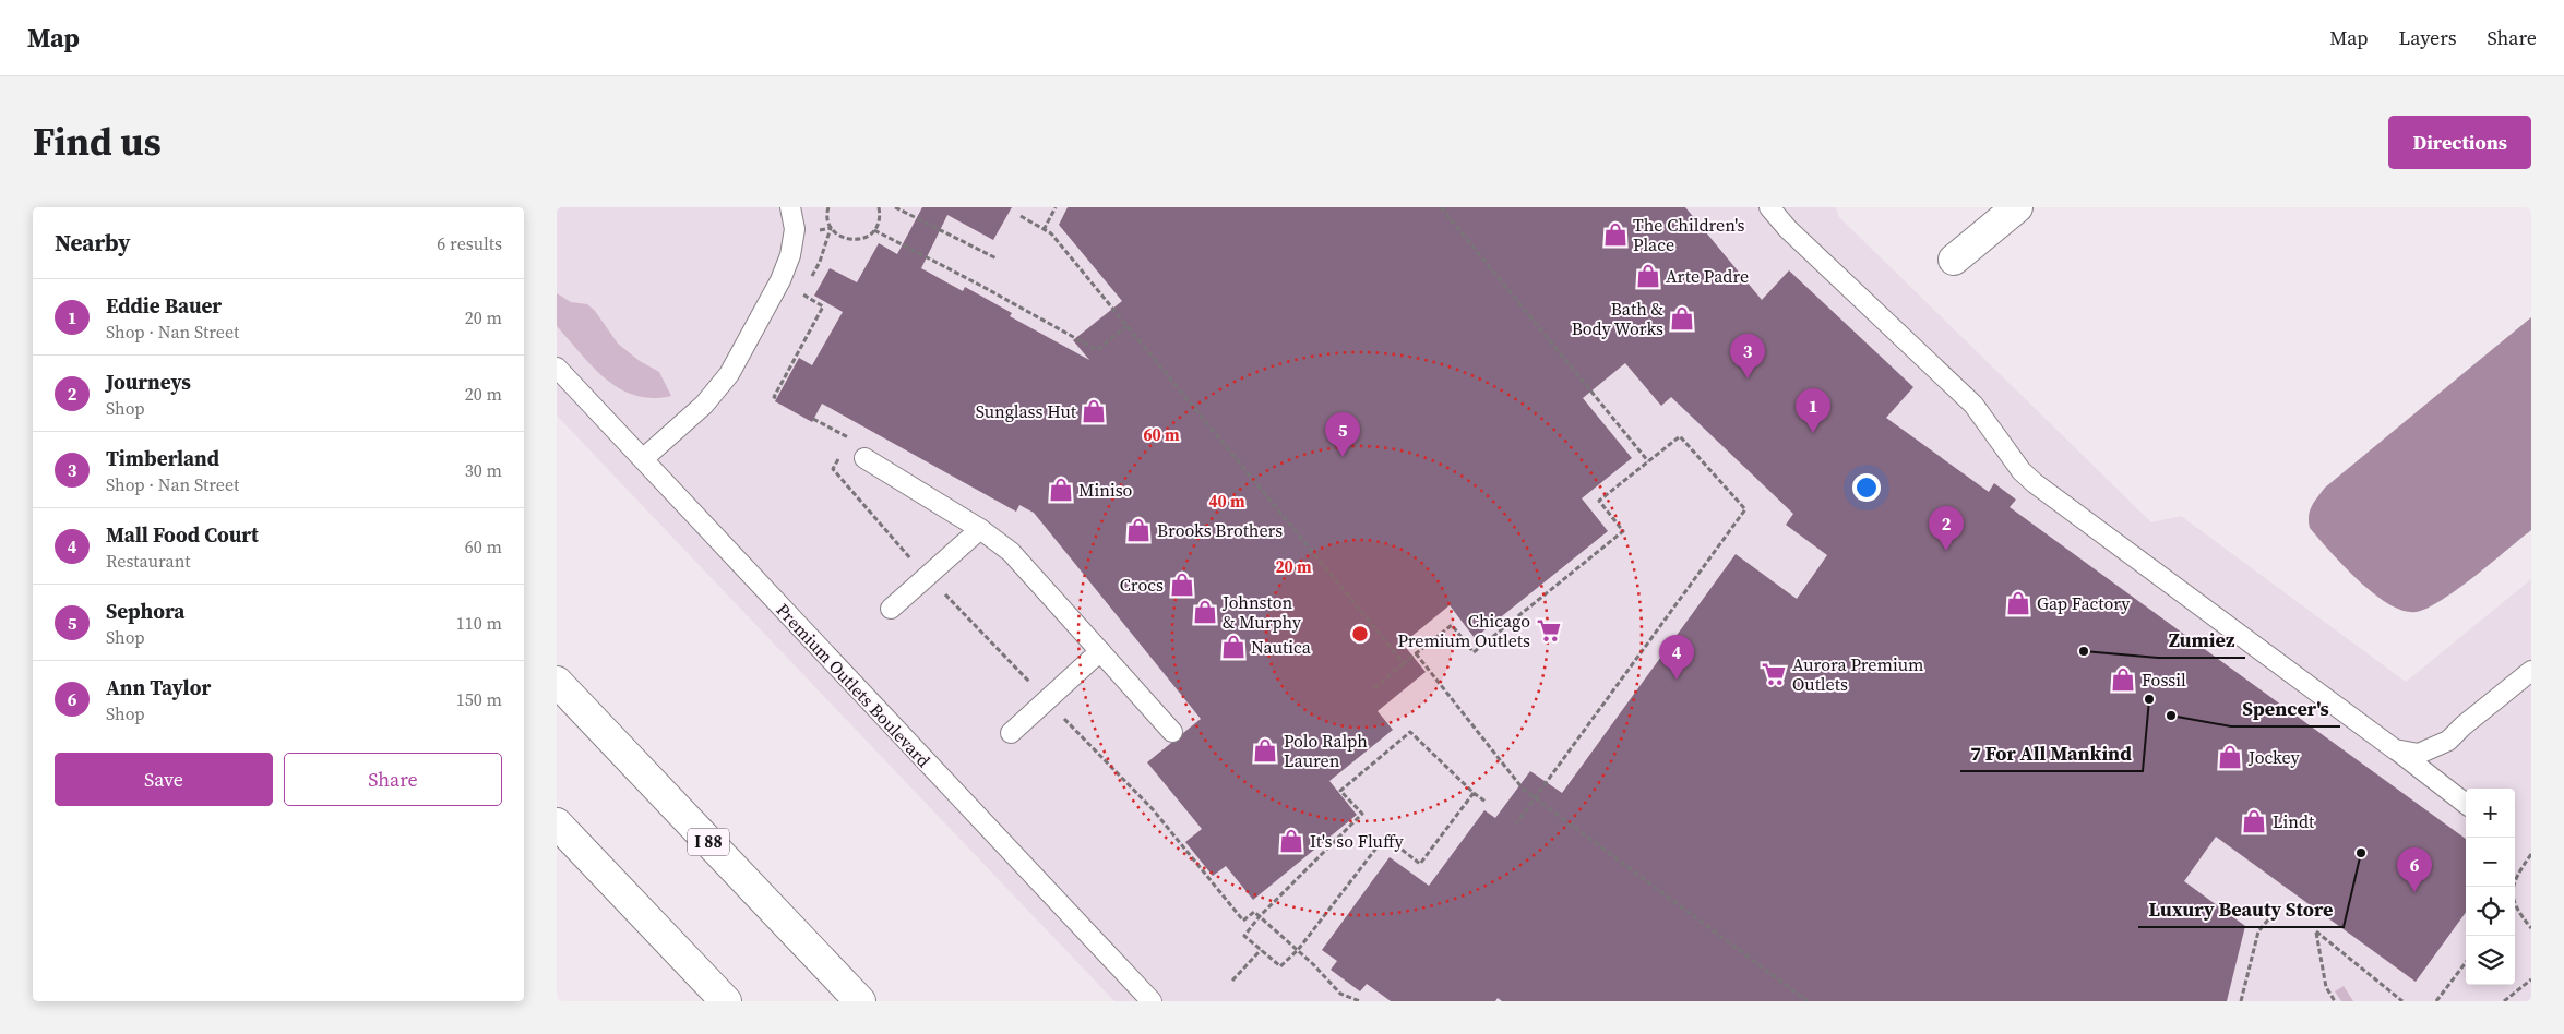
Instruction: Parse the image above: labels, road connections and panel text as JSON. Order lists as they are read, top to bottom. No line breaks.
{"streets":{"main road":["I 88"],"lane":["Premium Outlets Boulevard"]},"places":{"shop":["The Children's Place","Arte Padre","Bath & Body Works","Sunglass Hut","Miniso","Brooks Brothers","Crocs","Gap Factory","Johnston & Murphy","Nautica","Fossil","Polo Ralph Lauren","Jockey","Lindt","It's so Fluffy"],"supermarket":["Chicago Premium Outlets","Aurora Premium Outlets"],"other":["Zumiez","7 For All Mankind","Spencer's","Luxury Beauty Store"]},"page":{"header":"Map","nav":["Map","Layers","Share"],"title":"Find us","buttons":["Directions",["Save","Share"]],"heading":["Nearby","6 results"],"list":[{"mark":"1","name":"Eddie Bauer","note":"Shop · Nan Street","value":"20 m"},{"mark":"2","name":"Journeys","note":"Shop","value":"20 m"},{"mark":"3","name":"Timberland","note":"Shop · Nan Street","value":"30 m"},{"mark":"4","name":"Mall Food Court","note":"Restaurant","value":"60 m"},{"mark":"5","name":"Sephora","note":"Shop","value":"110 m"},{"mark":"6","name":"Ann Taylor","note":"Shop","value":"150 m"}],"pins":["3","1","5","2","4","6"],"map_buttons":["+","−"]},"rings":["60 m","40 m","20 m"]}
